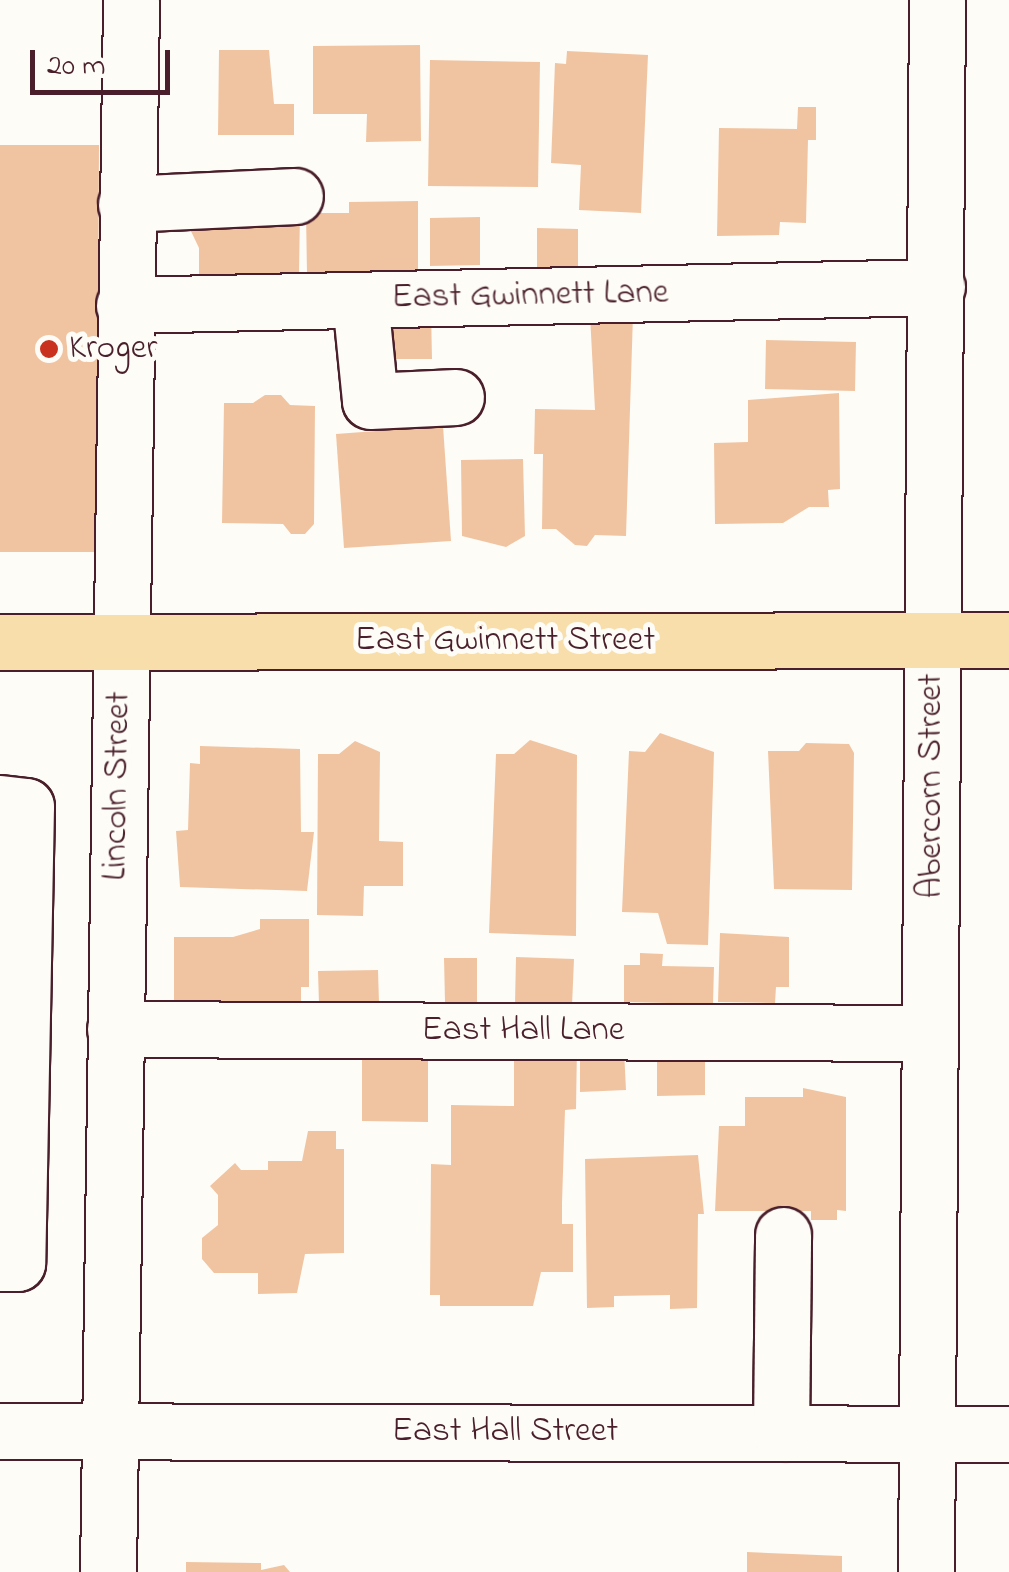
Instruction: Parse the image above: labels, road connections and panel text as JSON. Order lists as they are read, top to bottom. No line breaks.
{"streets":{"main road":["East Gwinnett Street"],"street":["East Gwinnett Lane","Lincoln Street","Abercorn Street","East Hall Lane","East Hall Street"]},"crossings":[["East Gwinnett Lane","Lincoln Street"],["East Gwinnett Lane","Abercorn Street"],["East Gwinnett Street","Lincoln Street"],["East Gwinnett Street","Abercorn Street"],["Lincoln Street","East Hall Lane"],["Lincoln Street","East Hall Street"],["Abercorn Street","East Hall Lane"],["Abercorn Street","East Hall Street"]],"places":["Kroger"],"scale_bar":"20 m"}
